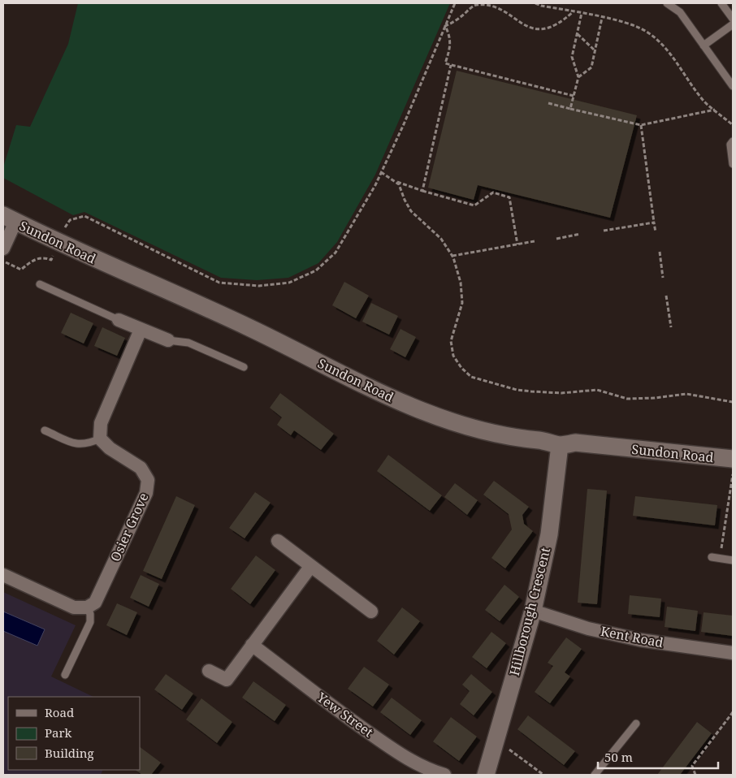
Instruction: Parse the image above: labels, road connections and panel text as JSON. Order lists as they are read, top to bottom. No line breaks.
{"streets":{"street":["Sundon Road","Osier Grove","Hillborough Crescent","Kent Road","Yew Street"]},"crossings":[["Sundon Road","Hillborough Crescent"],["Hillborough Crescent","Kent Road"]],"legend":["Road","Park","Building"],"scale_bar":"50 m"}
